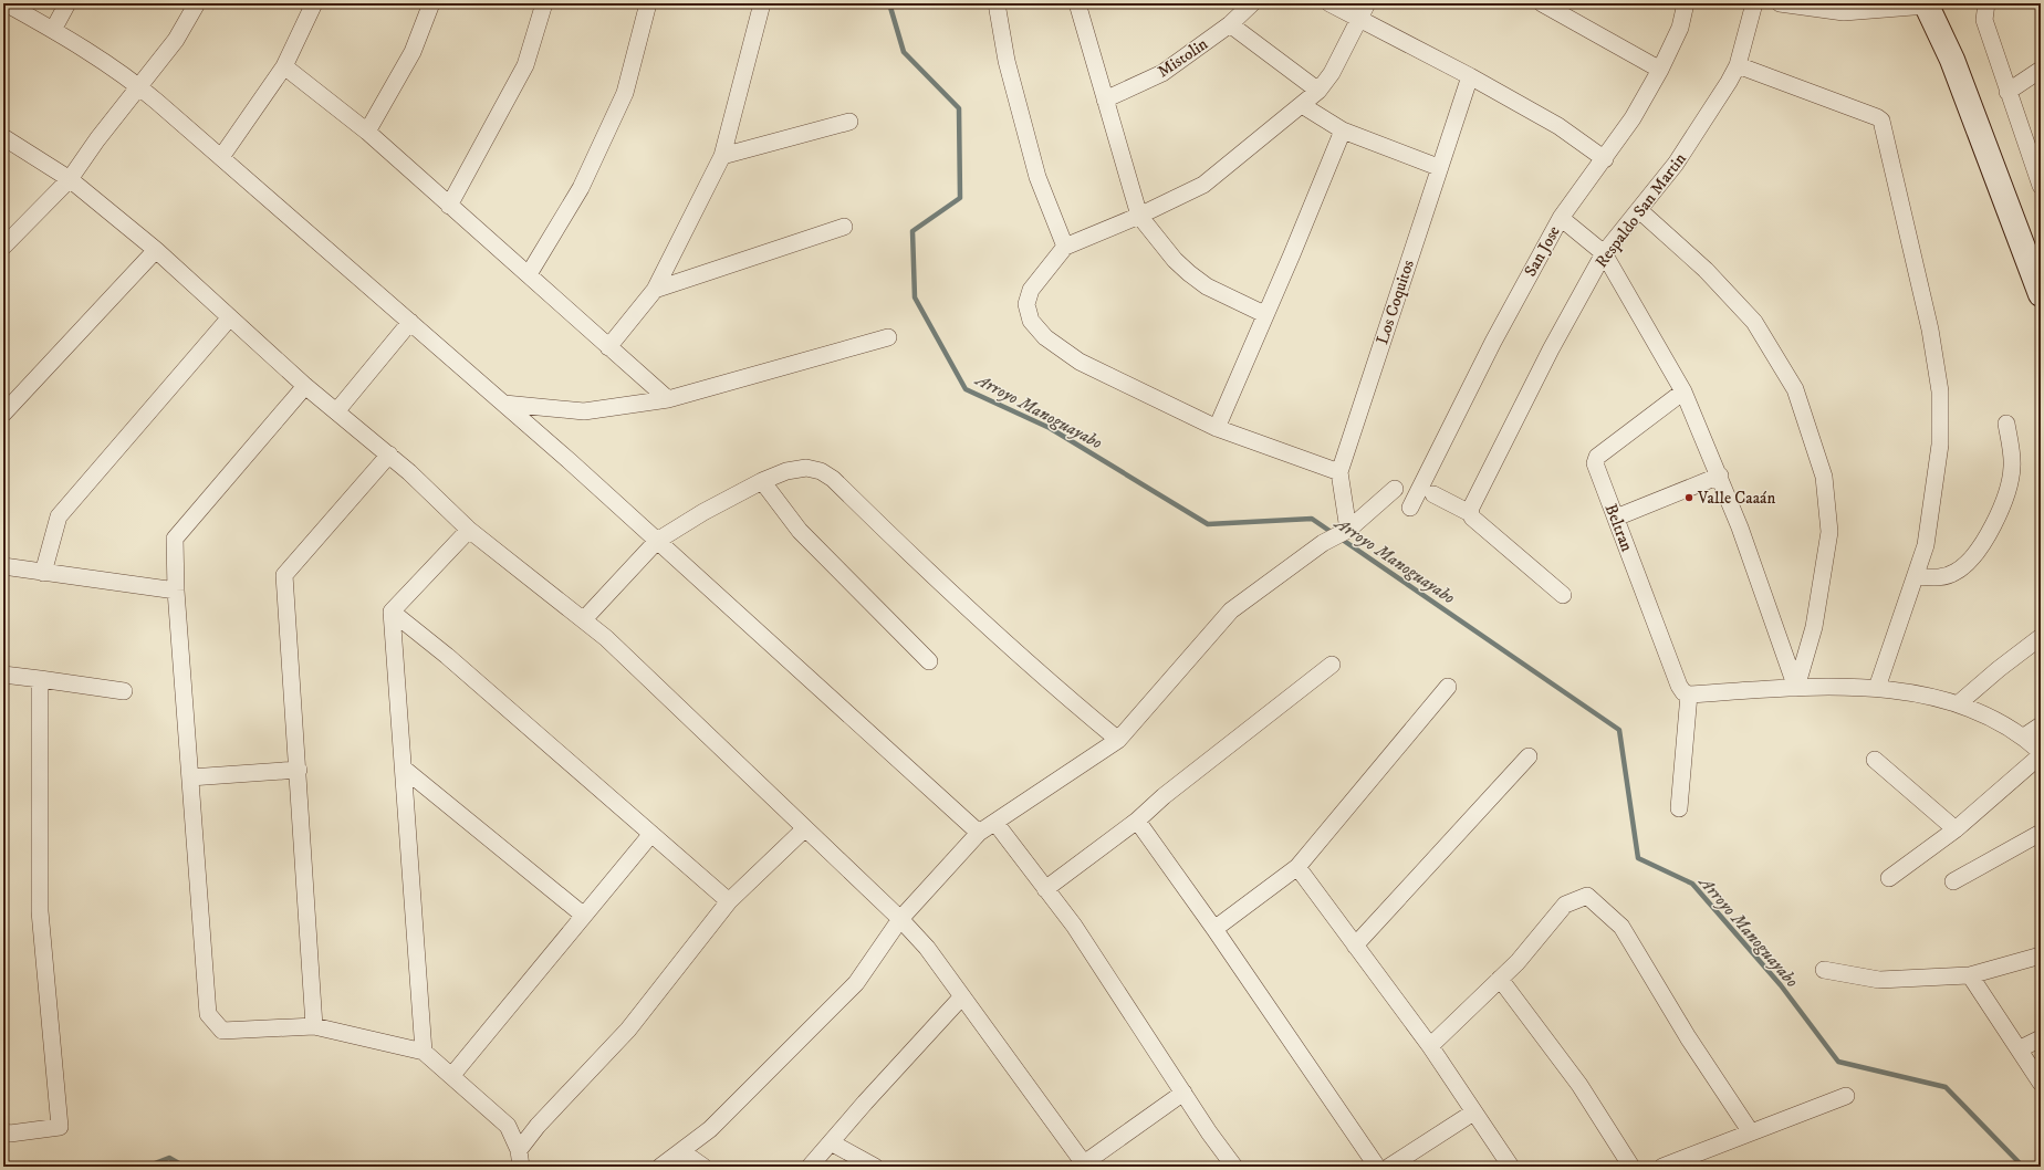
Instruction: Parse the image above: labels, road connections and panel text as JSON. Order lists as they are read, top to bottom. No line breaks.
{"streets":{"street":["Mistolin","Respaldo San Martin","San Jose","Los Coquitos","Beltran"]},"water":["Arroyo Manoguayabo"],"places":["Valle Caaán"]}
